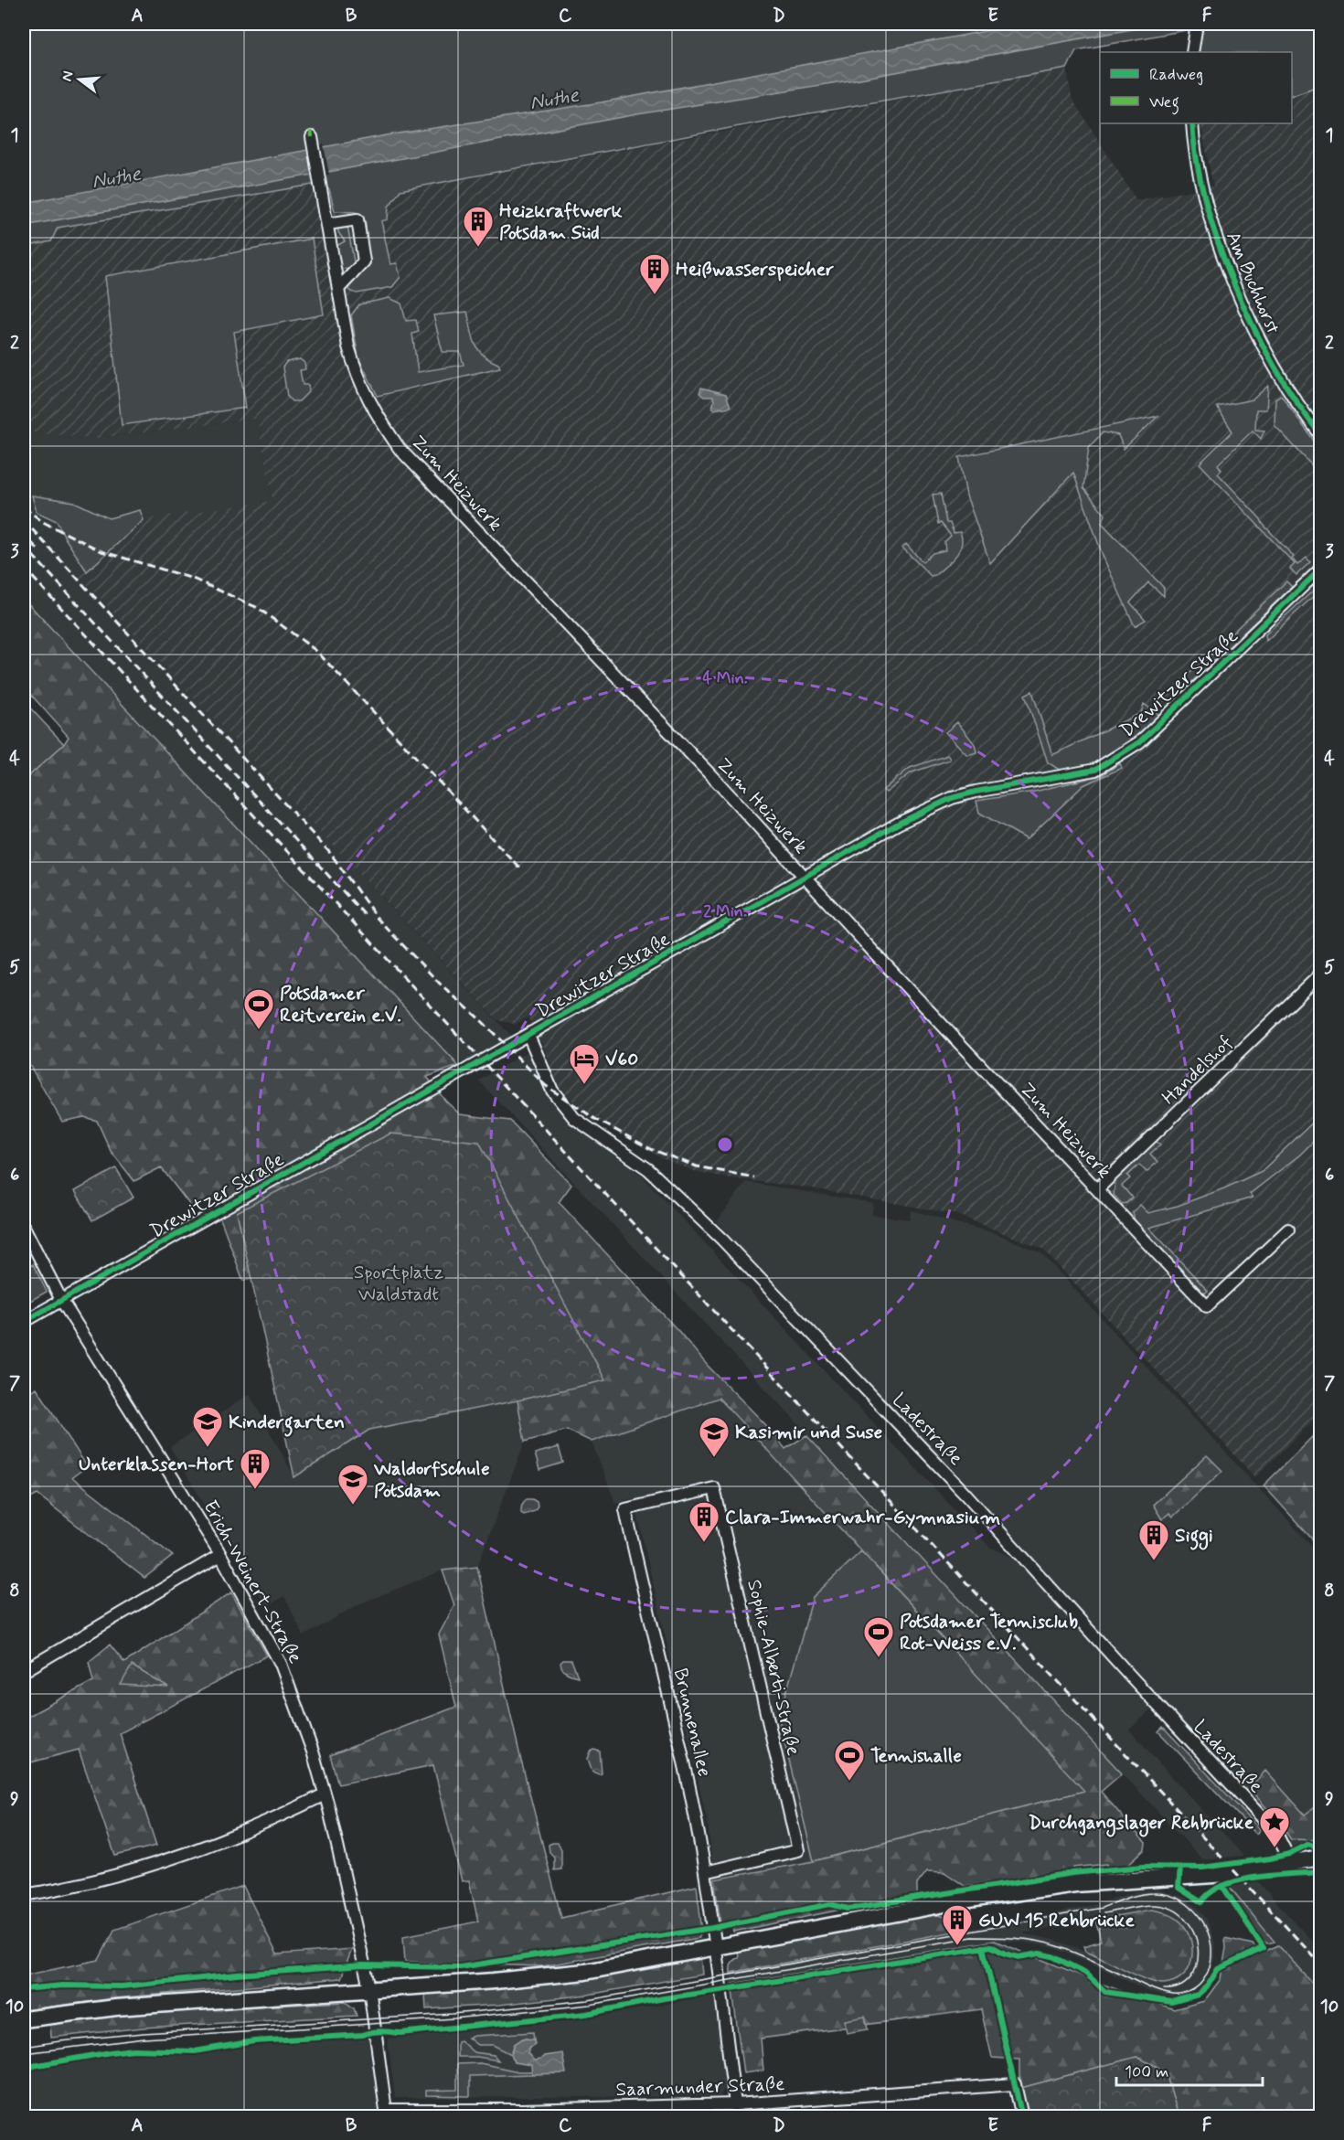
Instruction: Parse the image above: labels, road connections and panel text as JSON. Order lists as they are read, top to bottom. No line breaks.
{"streets":{"street":["Am Buchhorst","Zum Heizwerk","Drewitzer Straße","Handelshof","Ladestraße","Erich-Weinert-Straße","Sophie-Alberti-Straße","Brunnenallee","Saarmunder Straße"]},"crossings":[["Zum Heizwerk","Drewitzer Straße"],["Zum Heizwerk","Handelshof"],["Drewitzer Straße","Ladestraße"],["Drewitzer Straße","Erich-Weinert-Straße"],["Erich-Weinert-Straße","Saarmunder Straße"],["Sophie-Alberti-Straße","Brunnenallee"],["Brunnenallee","Saarmunder Straße"]],"water":["Nuthe"],"parks":["Sportplatz Waldstadt"],"places":{"building":["Heizkraftwerk Potsdam Süd","Heißwasserspeicher","Unterklassen-Hort","Clara-Immerwahr-Gymnasium","Siggi","GUW 15 Rehbrücke"],"sports":["Potsdamer Reitverein e.V.","Potsdamer Tennisclub Rot-Weiss e.V.","Tennishalle"],"hotel":["V60"],"school or university":["Kindergarten","Kasimir und Suse","Waldorfschule Potsdam"],"place":["Durchgangslager Rehbrücke"]},"legend":["Radweg","Weg"],"scale_bar":"100 m","north":"left","grid":{"columns":["A","B","C","D","E","F"],"rows":["1","2","3","4","5","6","7","8","9","10"]},"rings":["4 Min.","2 Min."]}
